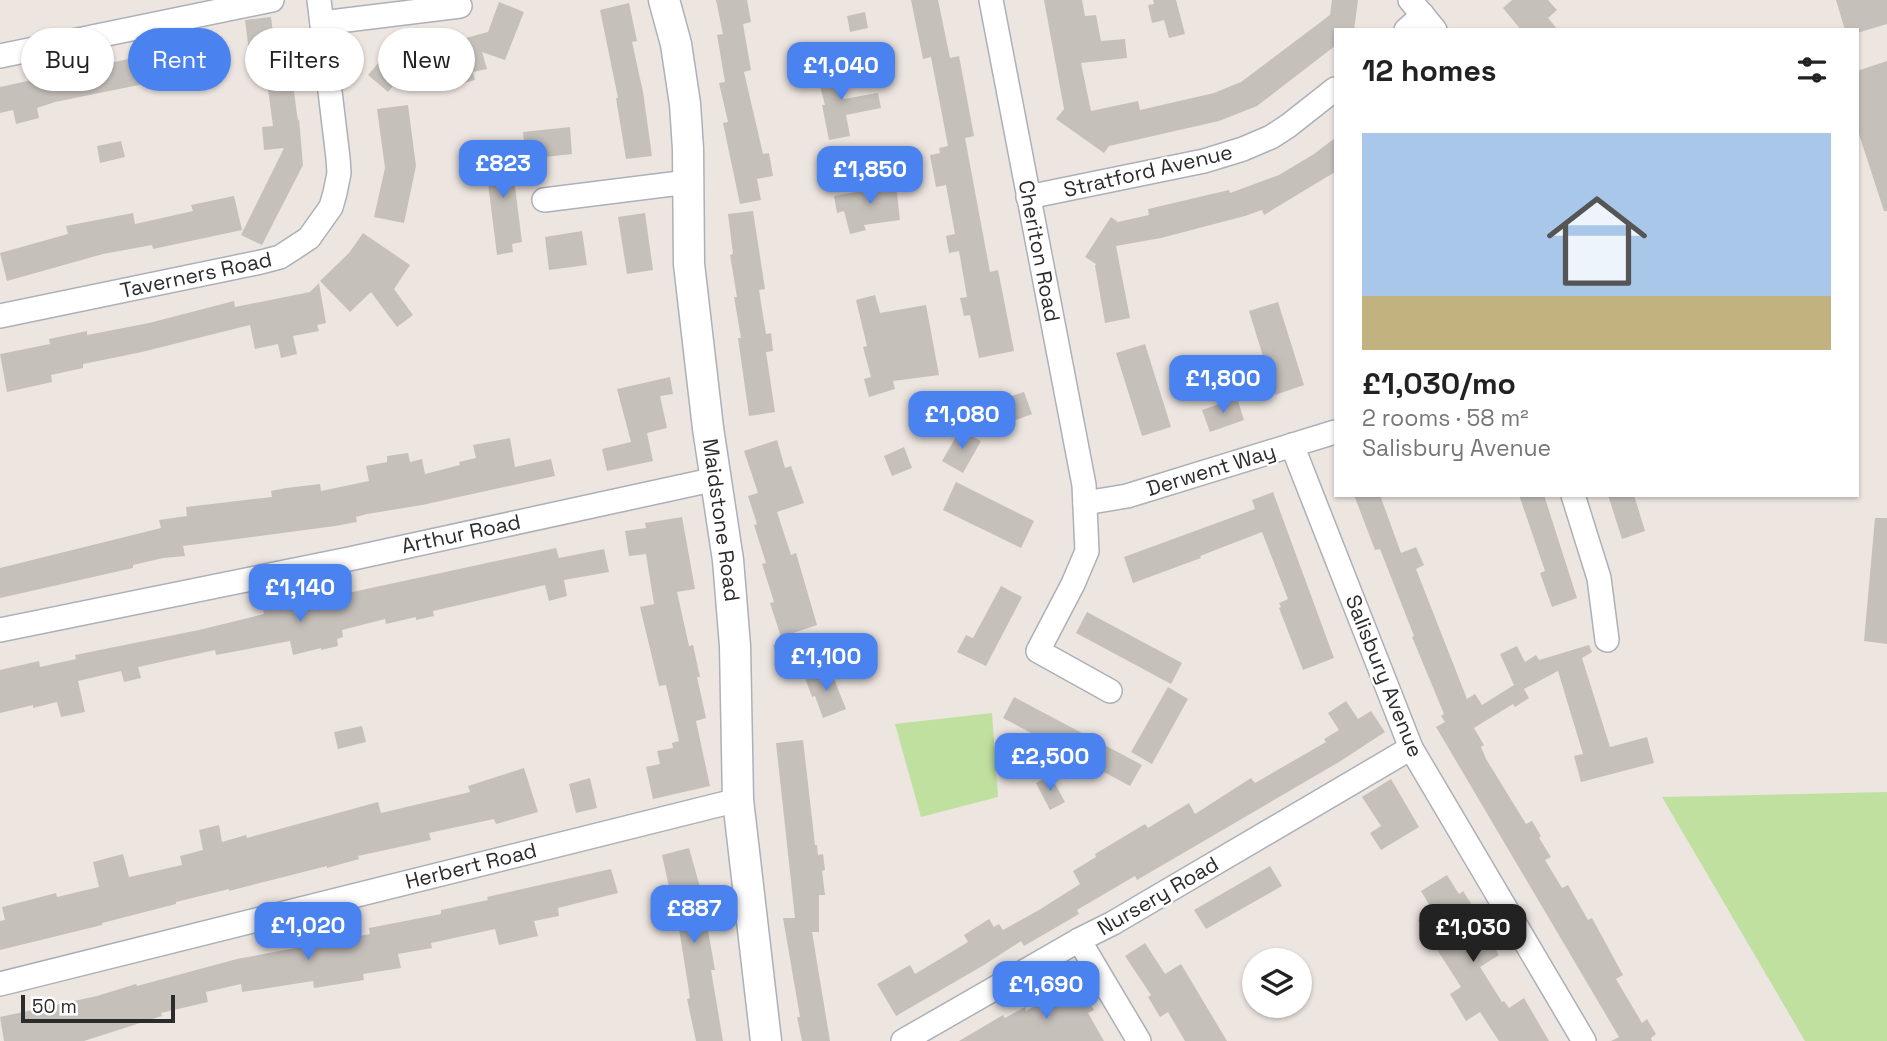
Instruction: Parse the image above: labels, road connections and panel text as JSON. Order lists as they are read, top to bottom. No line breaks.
{"streets":{"street":["Stratford Avenue","Cheriton Road","Taverners Road","Derwent Way","Maidstone Road","Arthur Road","Salisbury Avenue","Herbert Road","Nursery Road"]},"crossings":[["Stratford Avenue","Cheriton Road"],["Cheriton Road","Derwent Way"],["Derwent Way","Salisbury Avenue"],["Maidstone Road","Arthur Road"],["Maidstone Road","Herbert Road"],["Salisbury Avenue","Nursery Road"]],"scale_bar":"50 m","page":{"chip":["Buy","Rent","Filters","New"],"heading":"12 homes","price":["£1,040","£823","£1,850","£1,800","£1,080","£1,140","£1,100","£2,500","£887","£1,020","£1,030","£1,690"],"list":[{"name":"£1,030/mo","note":"2 rooms · 58 m² · Salisbury Avenue"}],"scale":"50 m"}}
